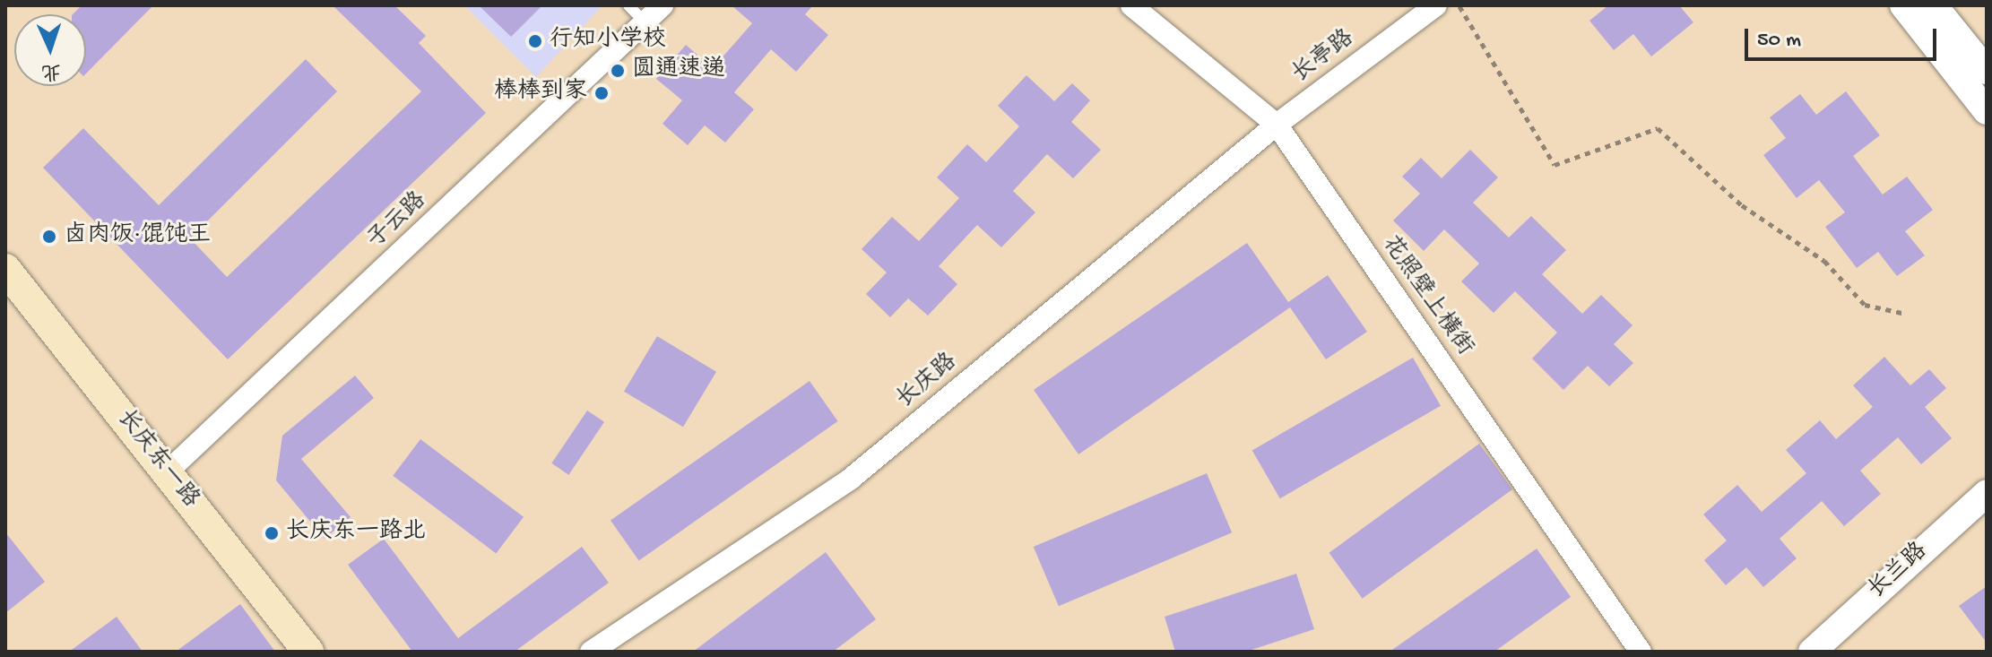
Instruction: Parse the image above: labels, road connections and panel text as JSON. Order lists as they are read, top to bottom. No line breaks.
{"streets":{"main road":["长庆东一路"],"street":["长亭路","子云路","花照壁上横街","长庆路","长兰路"]},"crossings":[["长亭路","花照壁上横街"],["长亭路","长庆路"],["子云路","长庆东一路"],["花照壁上横街","长庆路"]],"places":["行知小学校","圆通速递","棒棒到家","卤肉饭·馄饨王","长庆东一路北"],"scale_bar":"50 m","north":"bottom"}
